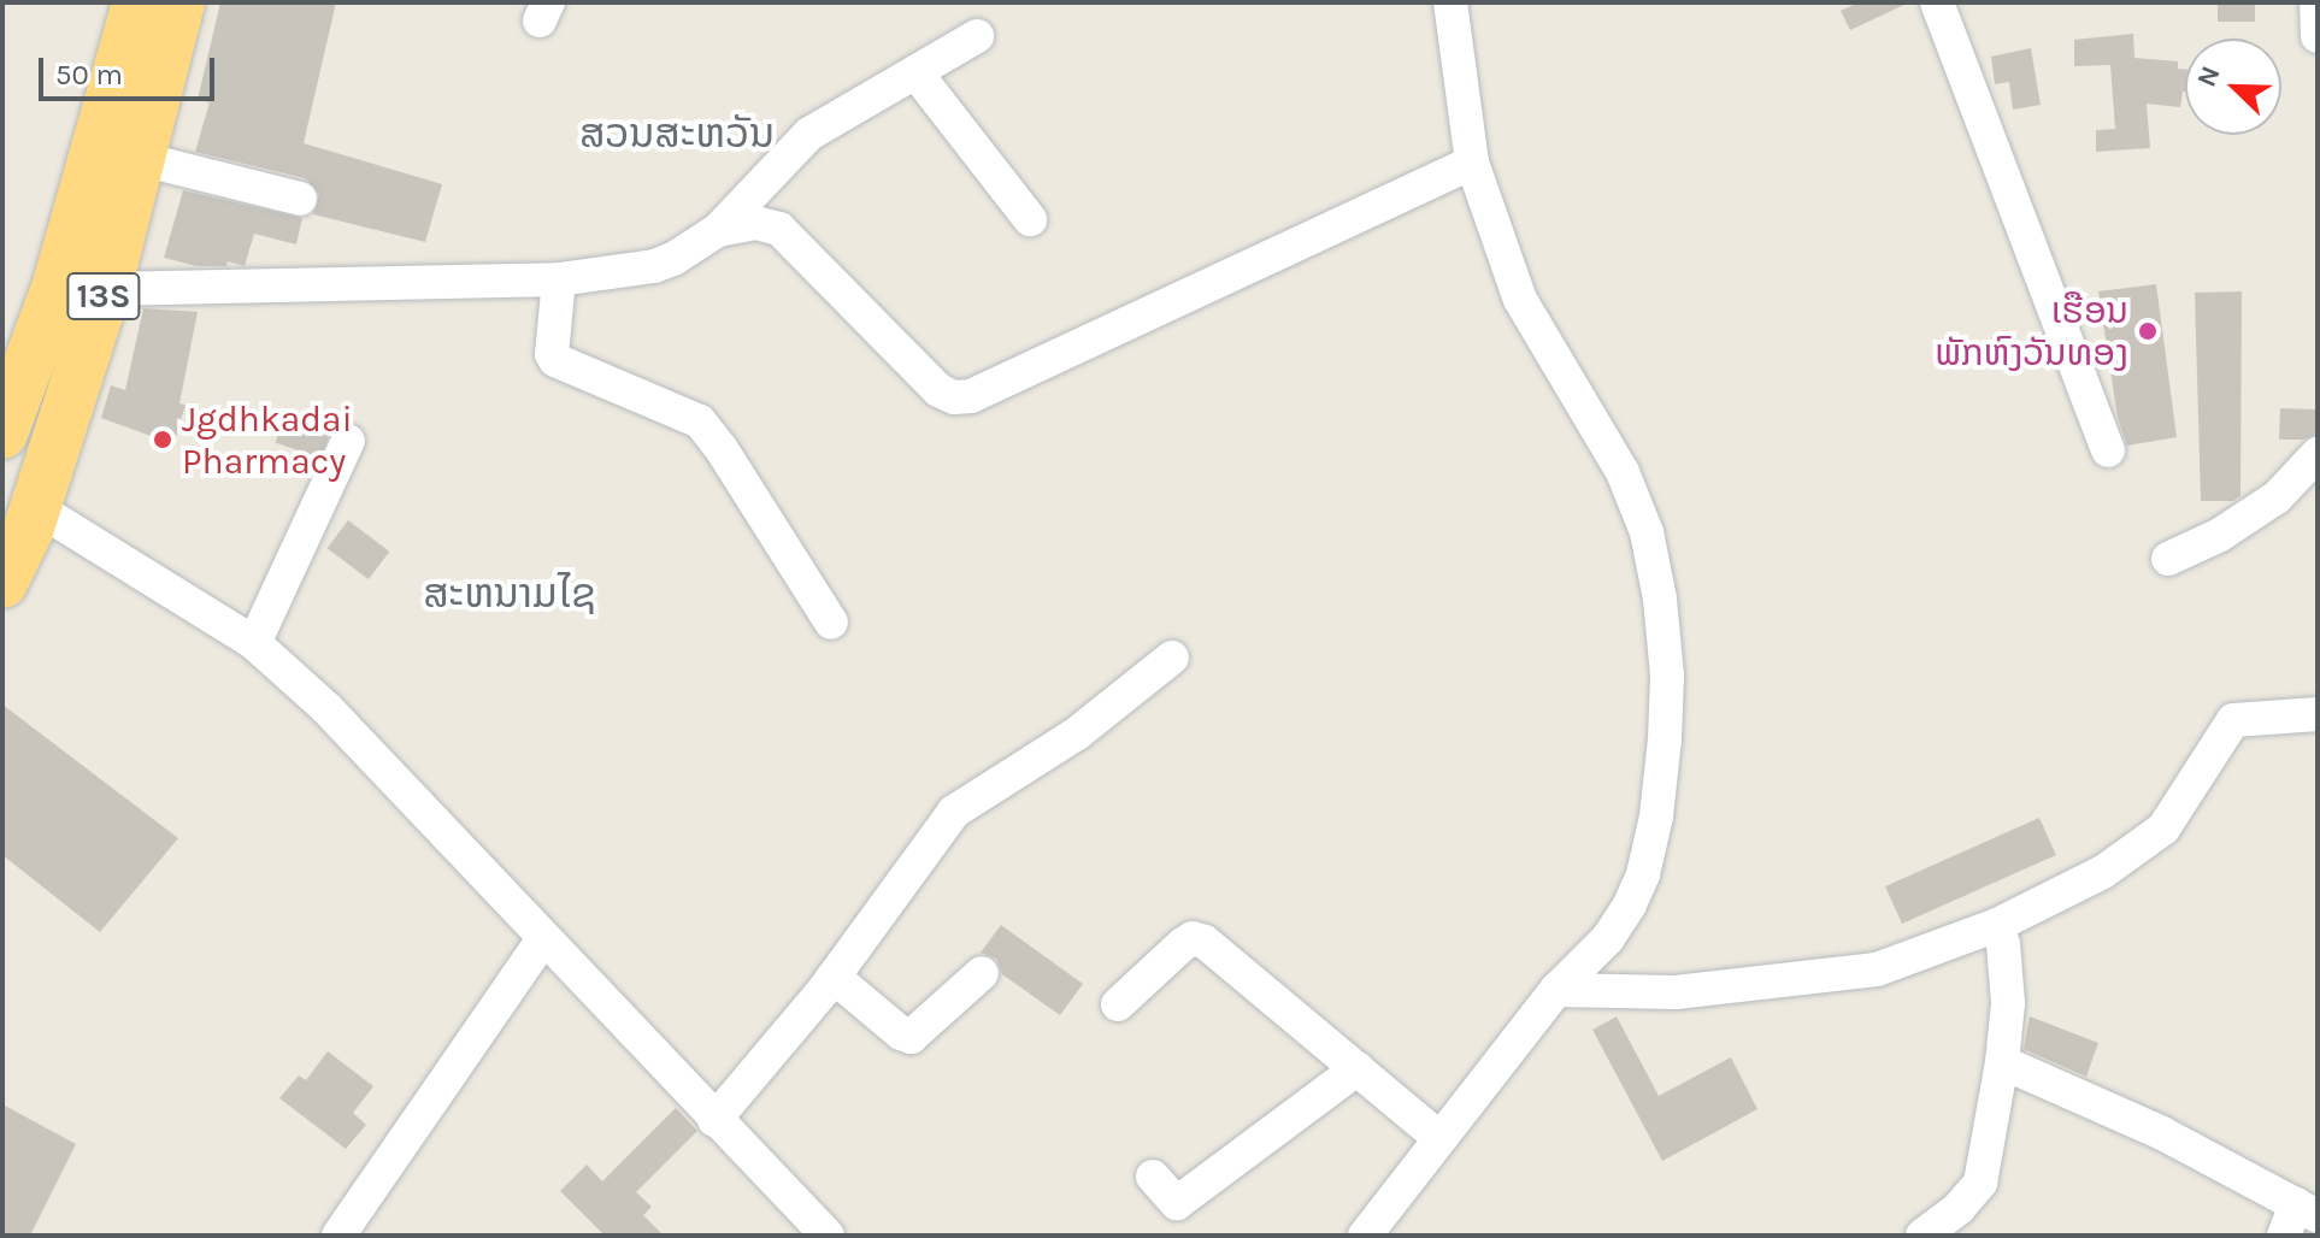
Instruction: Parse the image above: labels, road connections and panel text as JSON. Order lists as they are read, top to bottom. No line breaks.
{"streets":{"highway":["13S"]},"districts":["ສວນສະຫວັນ","ສະຫນາມໄຊ"],"places":["ເຮືອນ ພັກຫົງວັນທອງ","Jgdhkadai Pharmacy"],"scale_bar":"50 m","north":"top left"}
